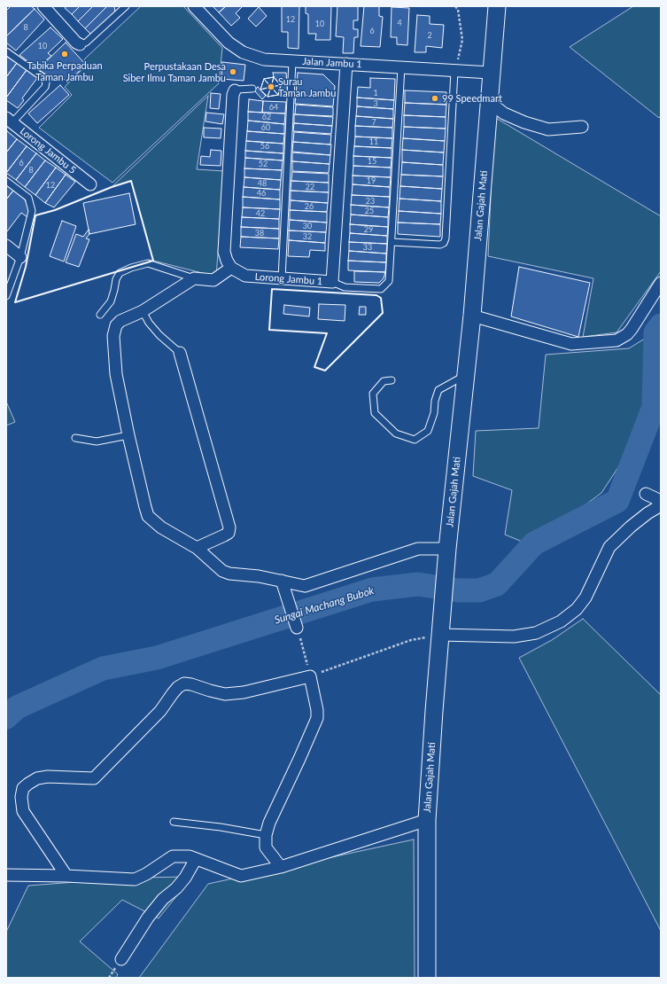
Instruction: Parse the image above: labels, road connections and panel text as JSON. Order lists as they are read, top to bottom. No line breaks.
{"streets":{"main road":["Jalan Gajah Mati"],"street":["Jalan Jambu 1","Lorong Jambu 5","Lorong Jambu 1"]},"crossings":[["Jalan Jambu 1","Jalan Gajah Mati"],["Jalan Jambu 1","Lorong Jambu 1"]],"water":["Sungai Machang Bubok"],"places":["Tabika Perpaduan Taman Jambu","Perpustakaan Desa Siber Ilmu Taman Jambu","Surau Taman Jambu","99 Speedmart"],"house_numbers":["12","4","10","8","6","2","10","1","3","64","62","7","60","11","56","15","6","52","8","19","48","12","22","46","23","26","25","42","30","29","38","32","33"]}
